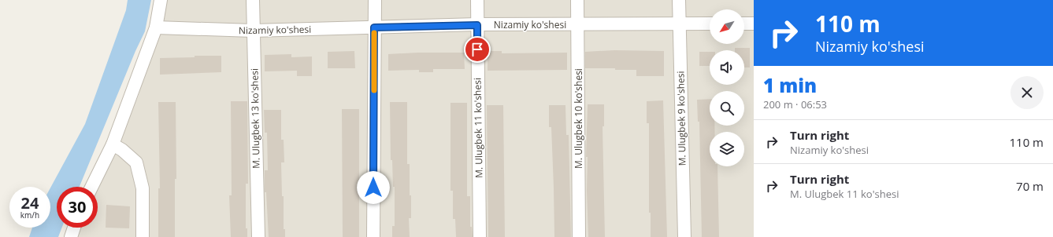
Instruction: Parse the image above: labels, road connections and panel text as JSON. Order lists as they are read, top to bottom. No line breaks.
{"streets":{"street":["Nizamiy ko'shesi","M. Ulugbek 13 ko'shesi","M. Ulugbek 10 ko'shesi","M. Ulugbek 9 ko'shesi","M. Ulugbek 11 ko'shesi"]},"crossings":[["Nizamiy ko'shesi","M. Ulugbek 13 ko'shesi"],["Nizamiy ko'shesi","M. Ulugbek 10 ko'shesi"],["Nizamiy ko'shesi","M. Ulugbek 9 ko'shesi"],["Nizamiy ko'shesi","M. Ulugbek 11 ko'shesi"]],"north":"bottom left","page":{"turn":["110 m","Nizamiy ko'shesi"],"heading":["1 min","200 m · 06:53"],"list":[{"name":"Turn right","note":"Nizamiy ko'shesi","value":"110 m"},{"name":"Turn right","note":"M. Ulugbek 11 ko'shesi","value":"70 m"}],"speed":"24 km/h","limit":"30"}}
